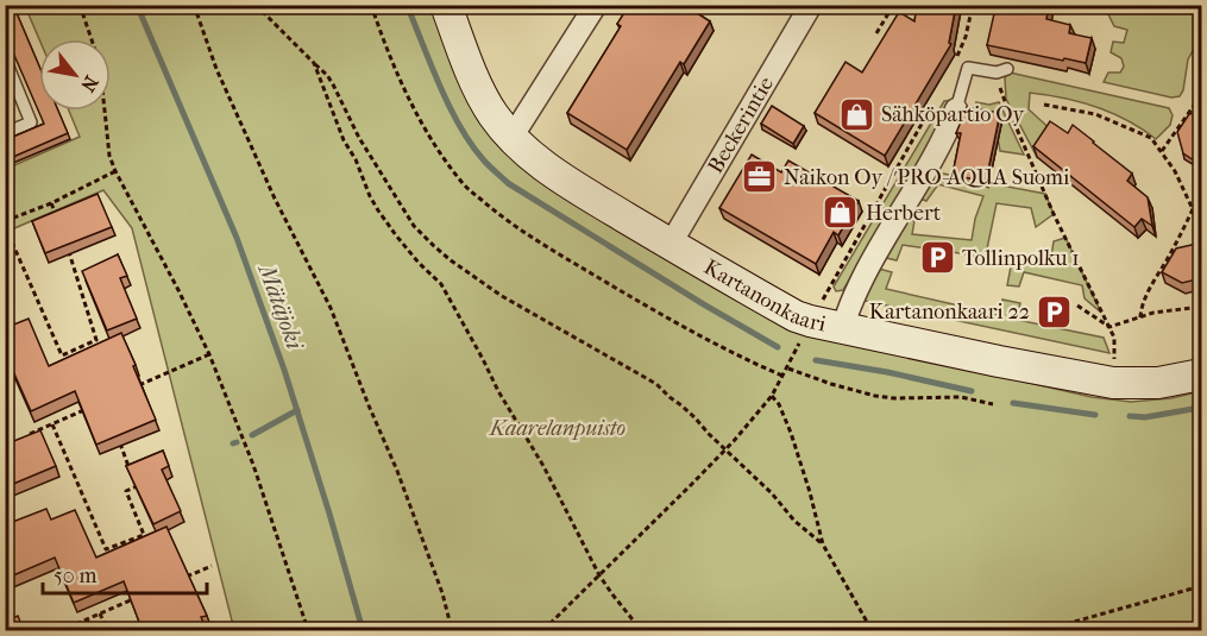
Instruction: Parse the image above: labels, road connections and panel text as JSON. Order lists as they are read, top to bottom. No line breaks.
{"streets":{"street":["Beckerintie","Kartanonkaari"]},"crossings":[["Beckerintie","Kartanonkaari"]],"water":["Mätäjoki"],"parks":["Kaarelanpuisto"],"places":{"shop":["Sähköpartio Oy","Herbert"],"office":["Naikon Oy / PRO-AQUA Suomi"],"parking":["Tollinpolku 1","Kartanonkaari 22"]},"scale_bar":"50 m","north":"bottom right"}
